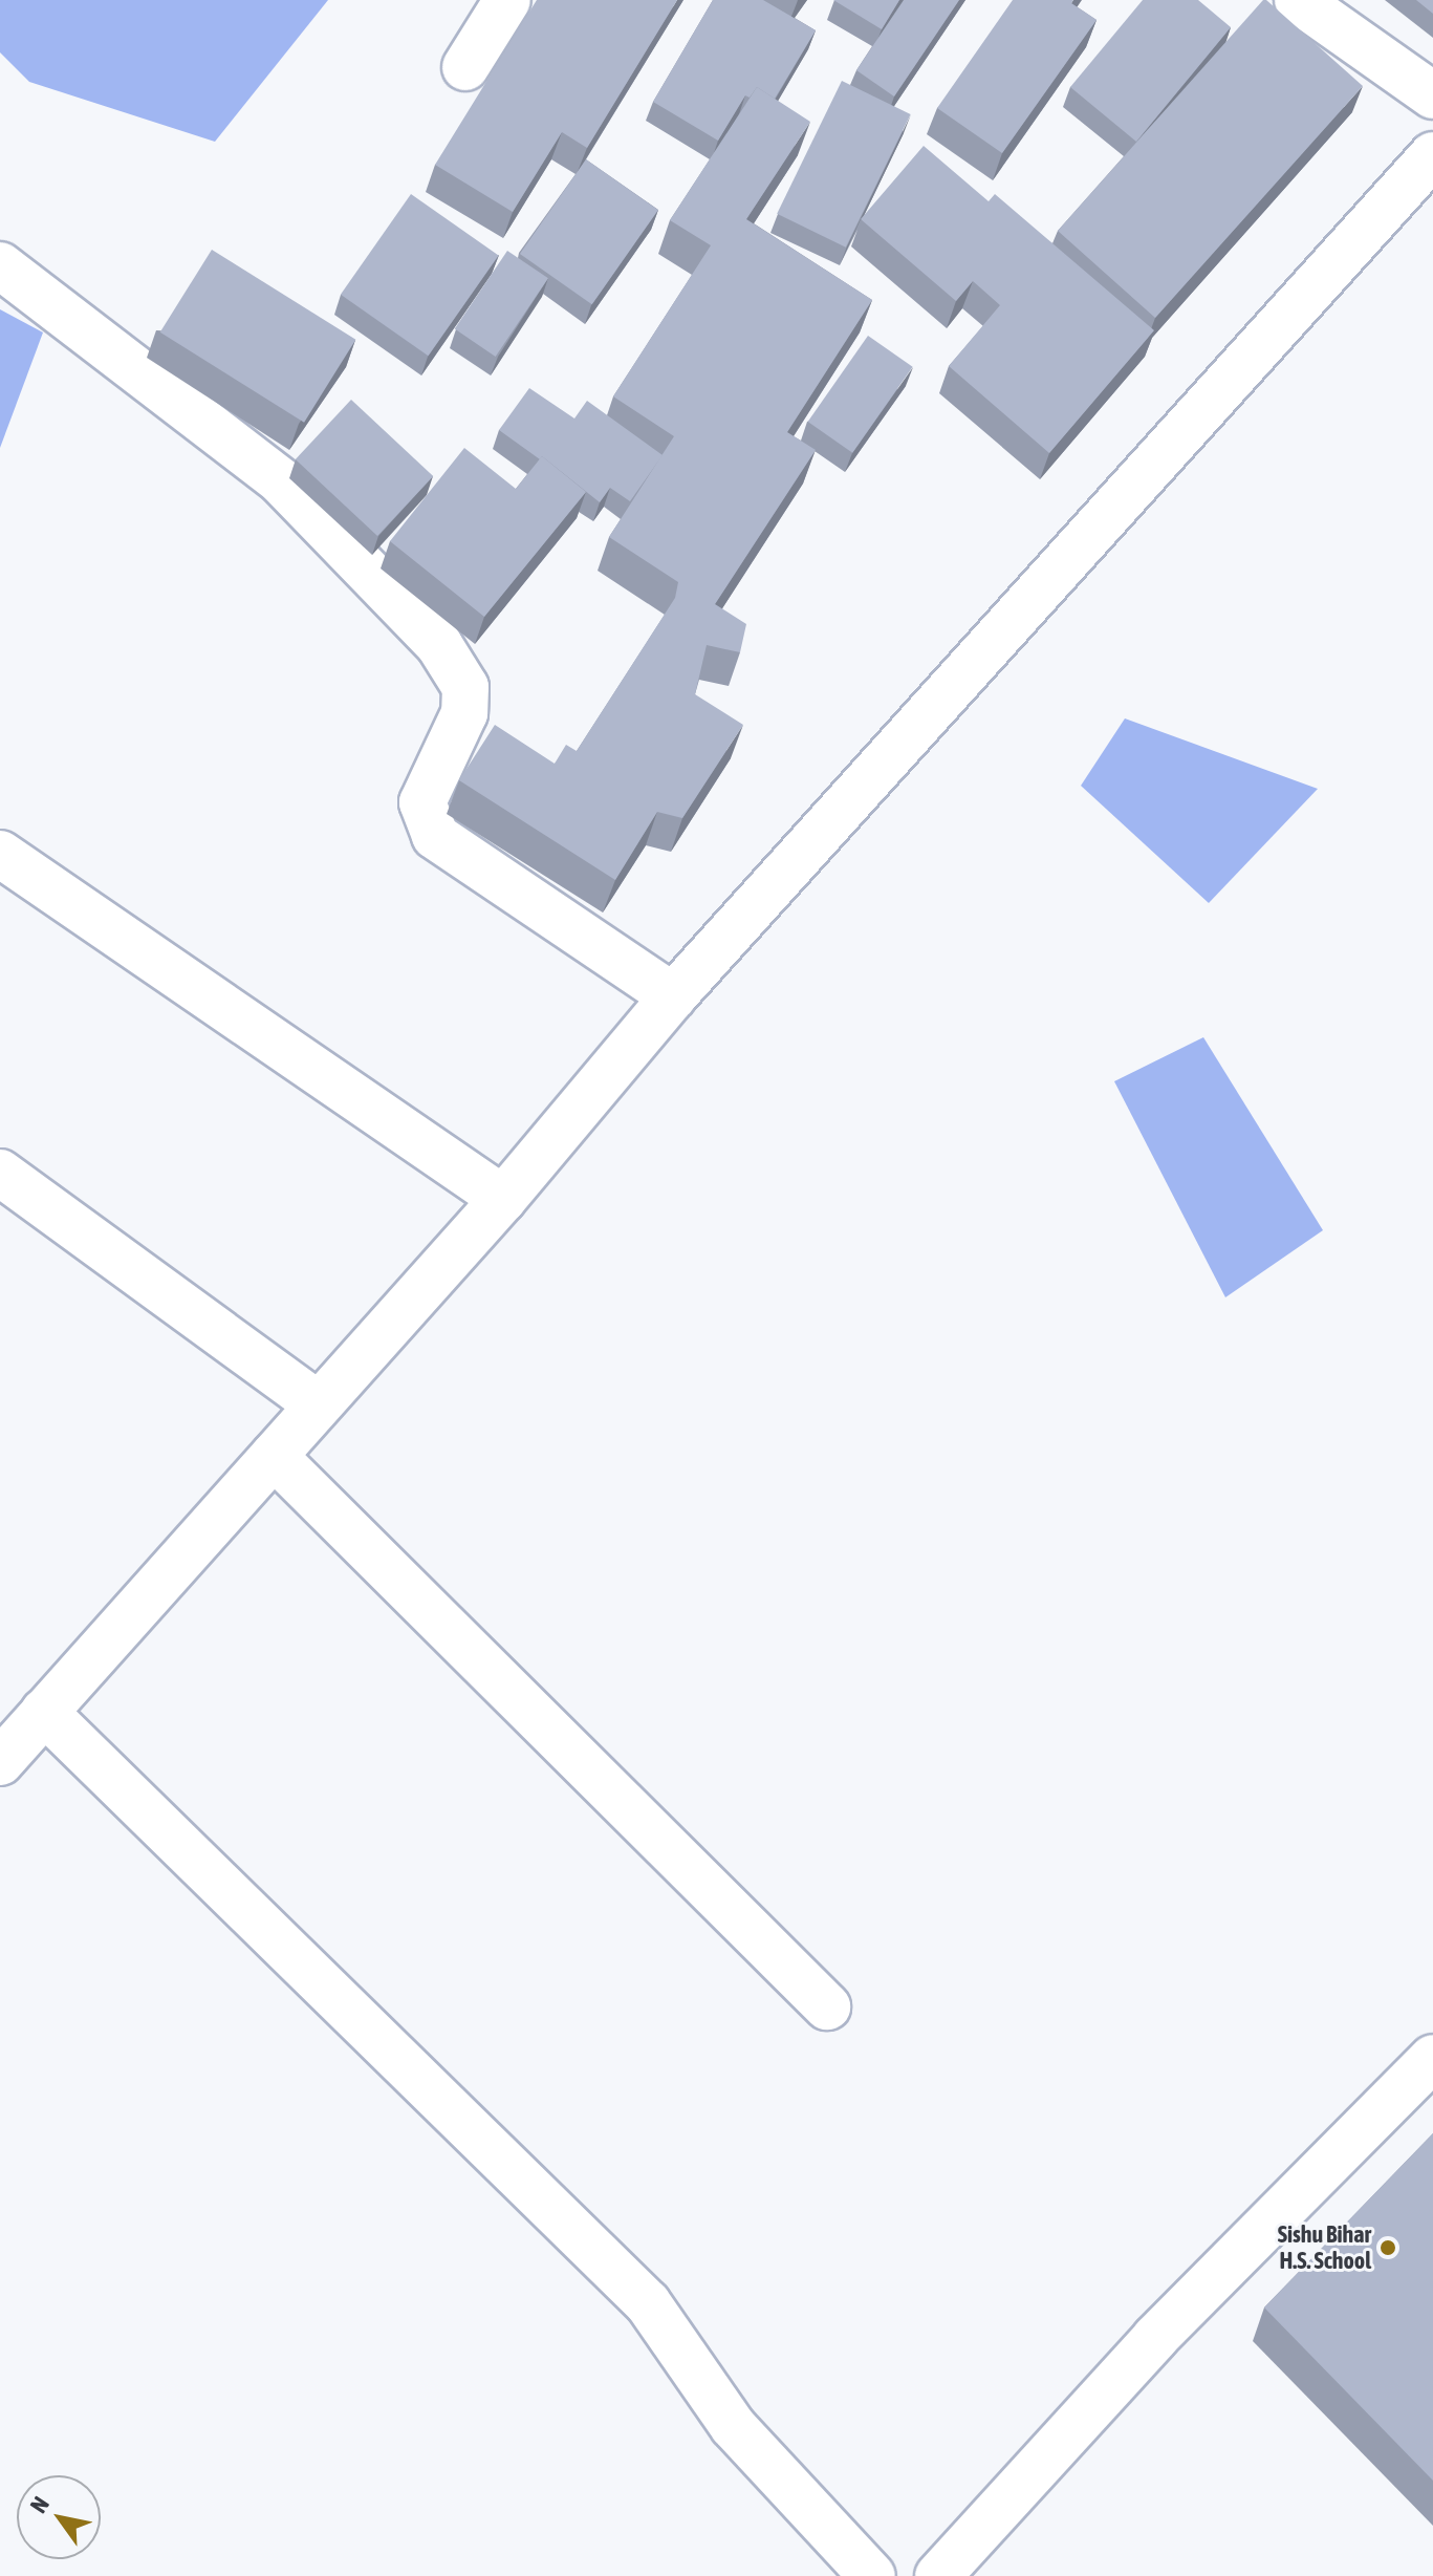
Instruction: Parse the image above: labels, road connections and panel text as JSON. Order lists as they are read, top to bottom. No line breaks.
{"places":["Sishu Bihar H.S. School"],"north":"top left"}
